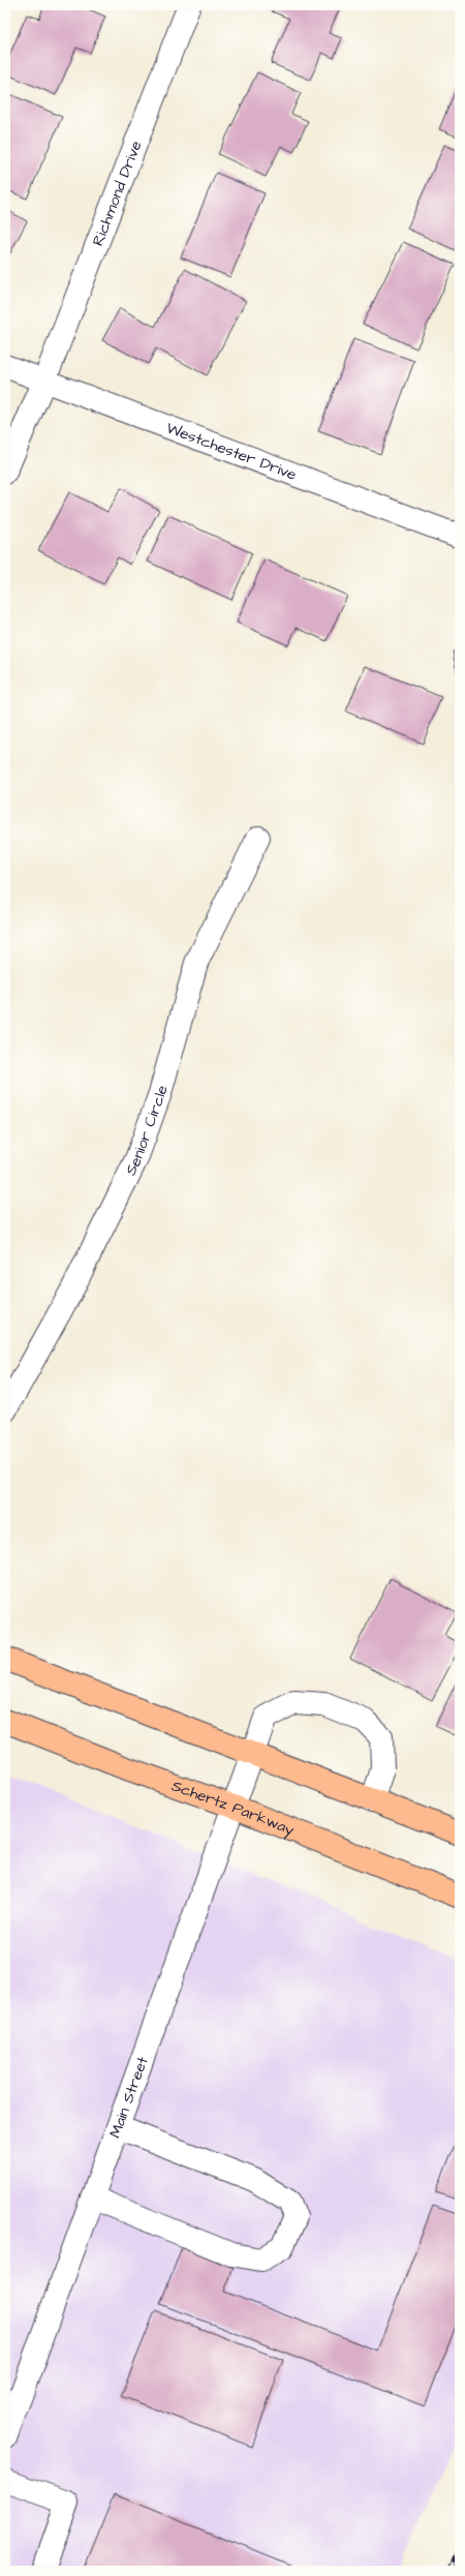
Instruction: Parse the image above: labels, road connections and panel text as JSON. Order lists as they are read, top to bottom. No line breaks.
{"streets":{"main road":["Schertz Parkway"],"street":["Richmond Drive","Westchester Drive","Senior Circle","Main Street"]},"crossings":[["Richmond Drive","Westchester Drive"],["Schertz Parkway","Main Street"]]}
